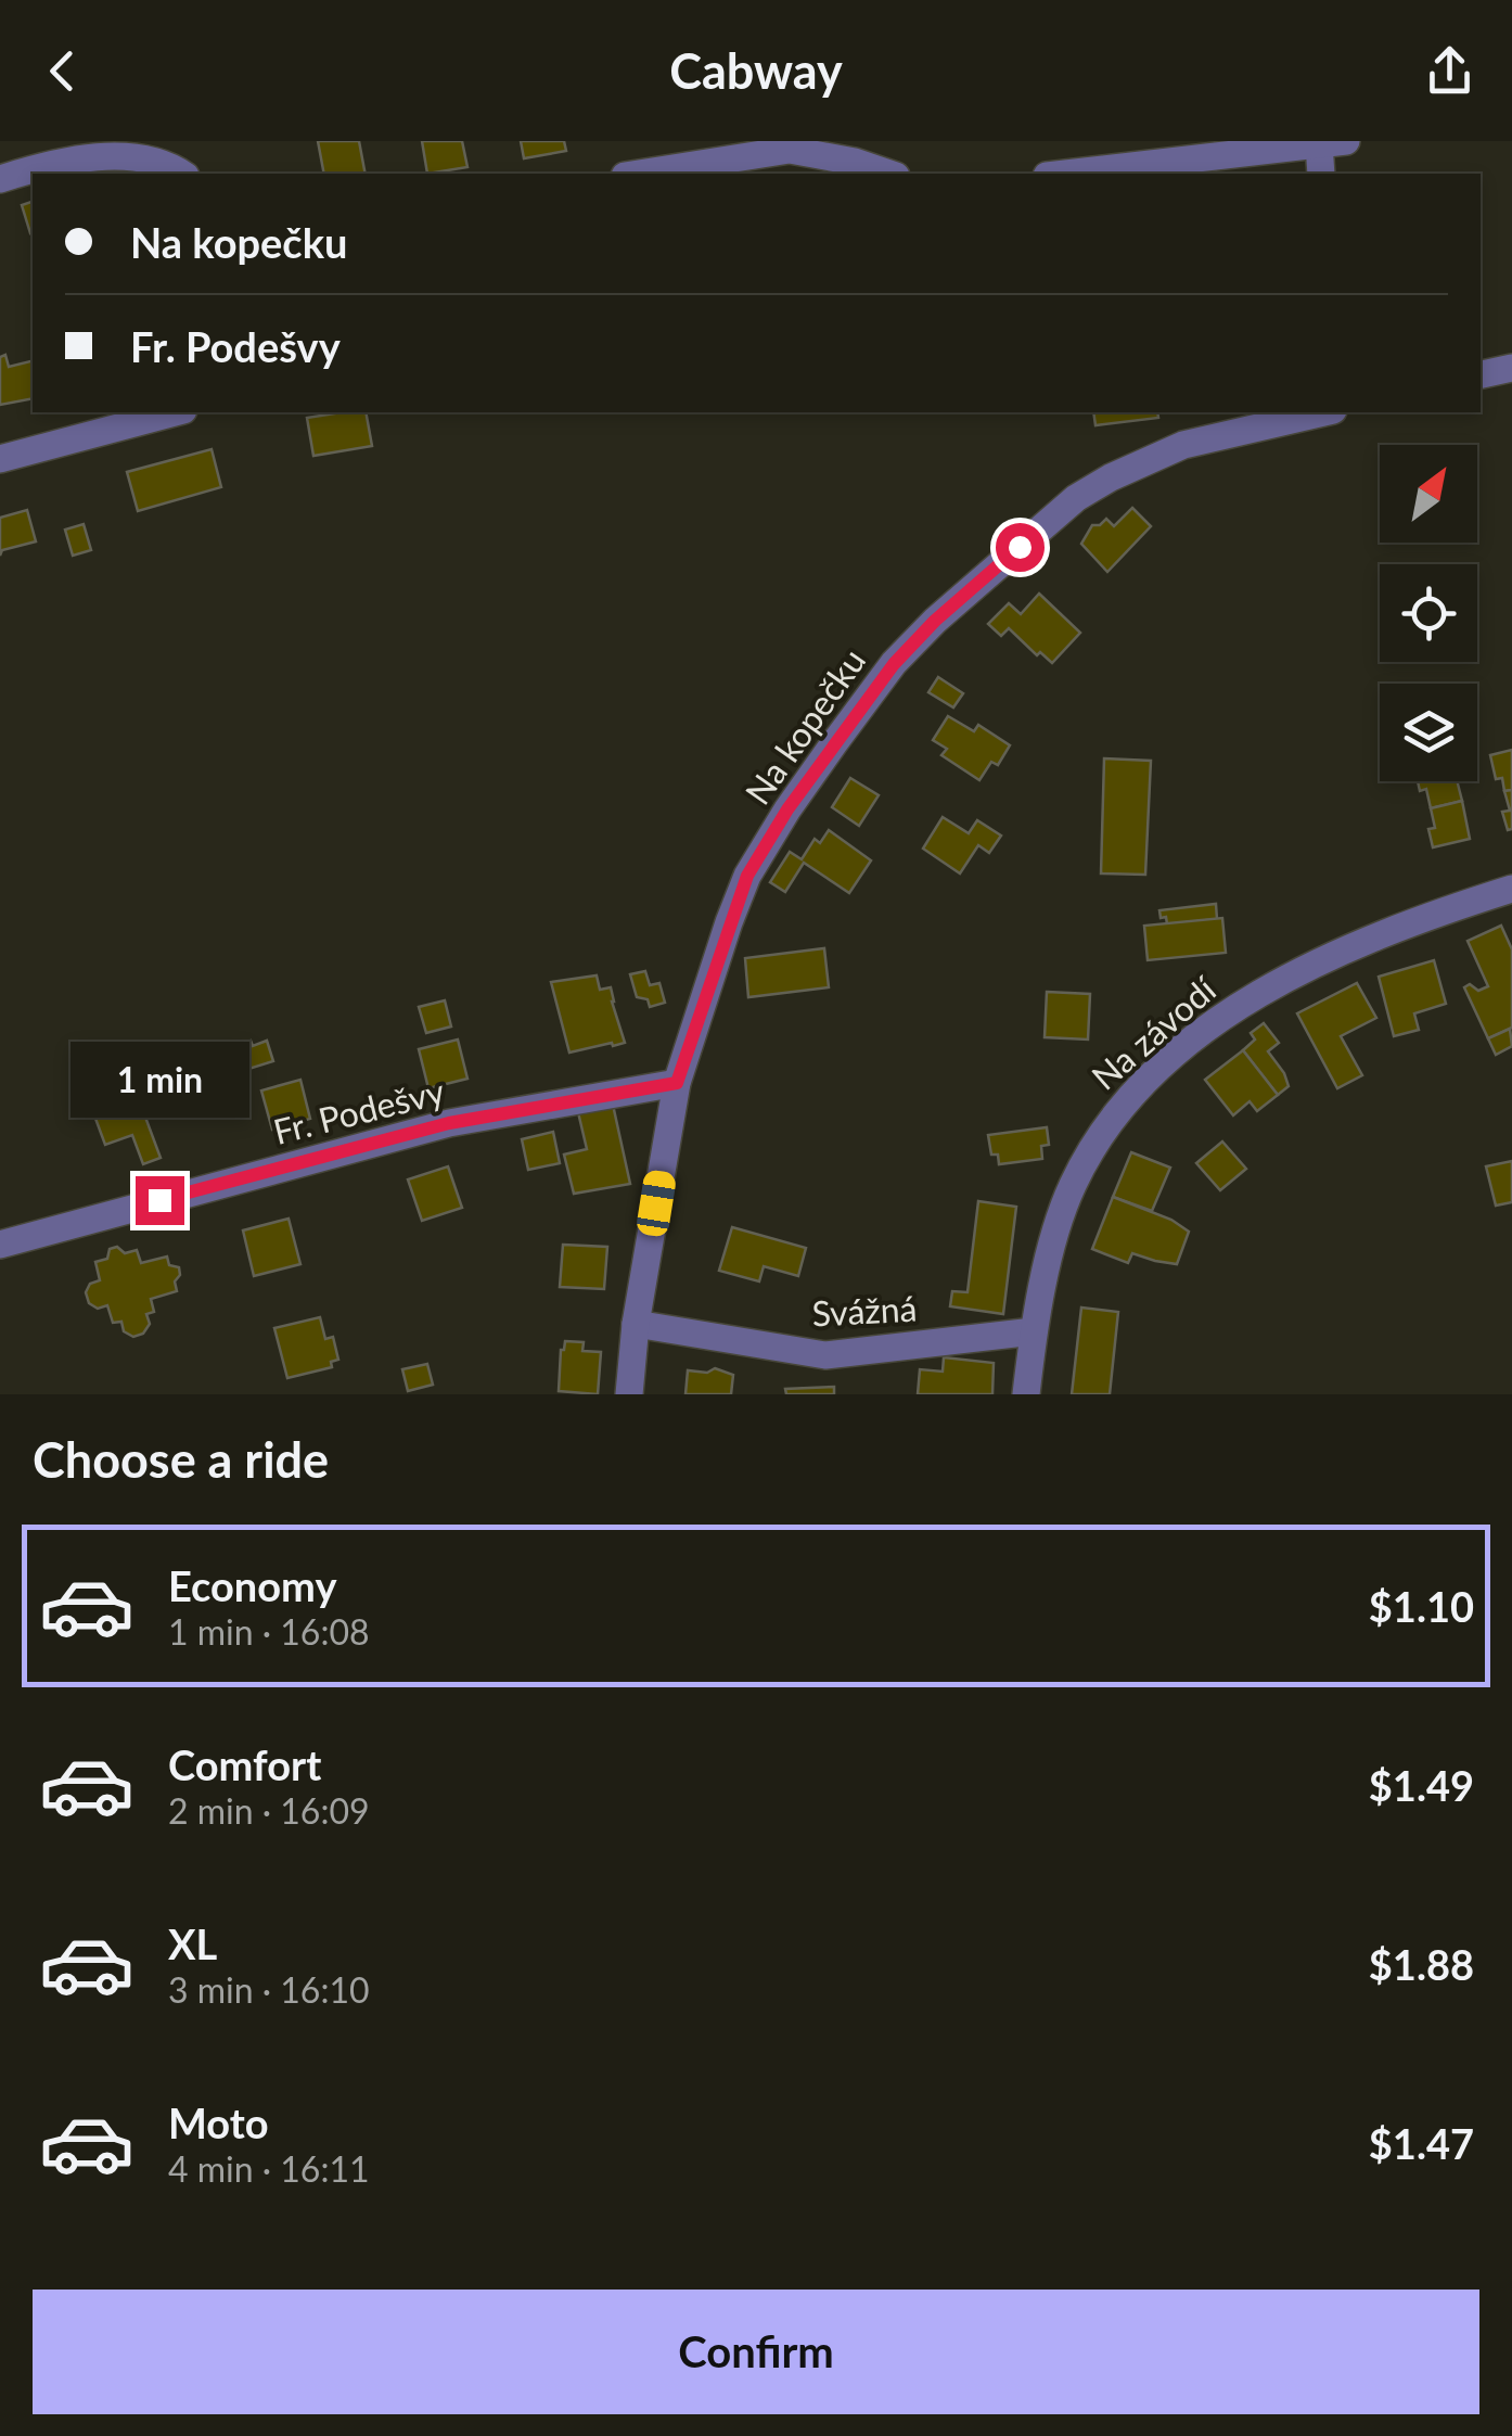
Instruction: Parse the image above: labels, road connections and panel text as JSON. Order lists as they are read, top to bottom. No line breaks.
{"streets":{"street":["Na kopečku","Na závodí","Fr. Podešvy","Svážná"]},"crossings":[["Na kopečku","Fr. Podešvy"],["Na kopečku","Svážná"],["Na závodí","Svážná"]],"north":"top right","page":{"header":"Cabway","banner":["Na kopečku","Fr. Podešvy"],"bubble":"1 min","heading":"Choose a ride","list":[{"name":"Economy","note":"1 min · 16:08","value":"$1.10"},{"name":"Comfort","note":"2 min · 16:09","value":"$1.49"},{"name":"XL","note":"3 min · 16:10","value":"$1.88"},{"name":"Moto","note":"4 min · 16:11","value":"$1.47"}],"buttons":"Confirm"}}
